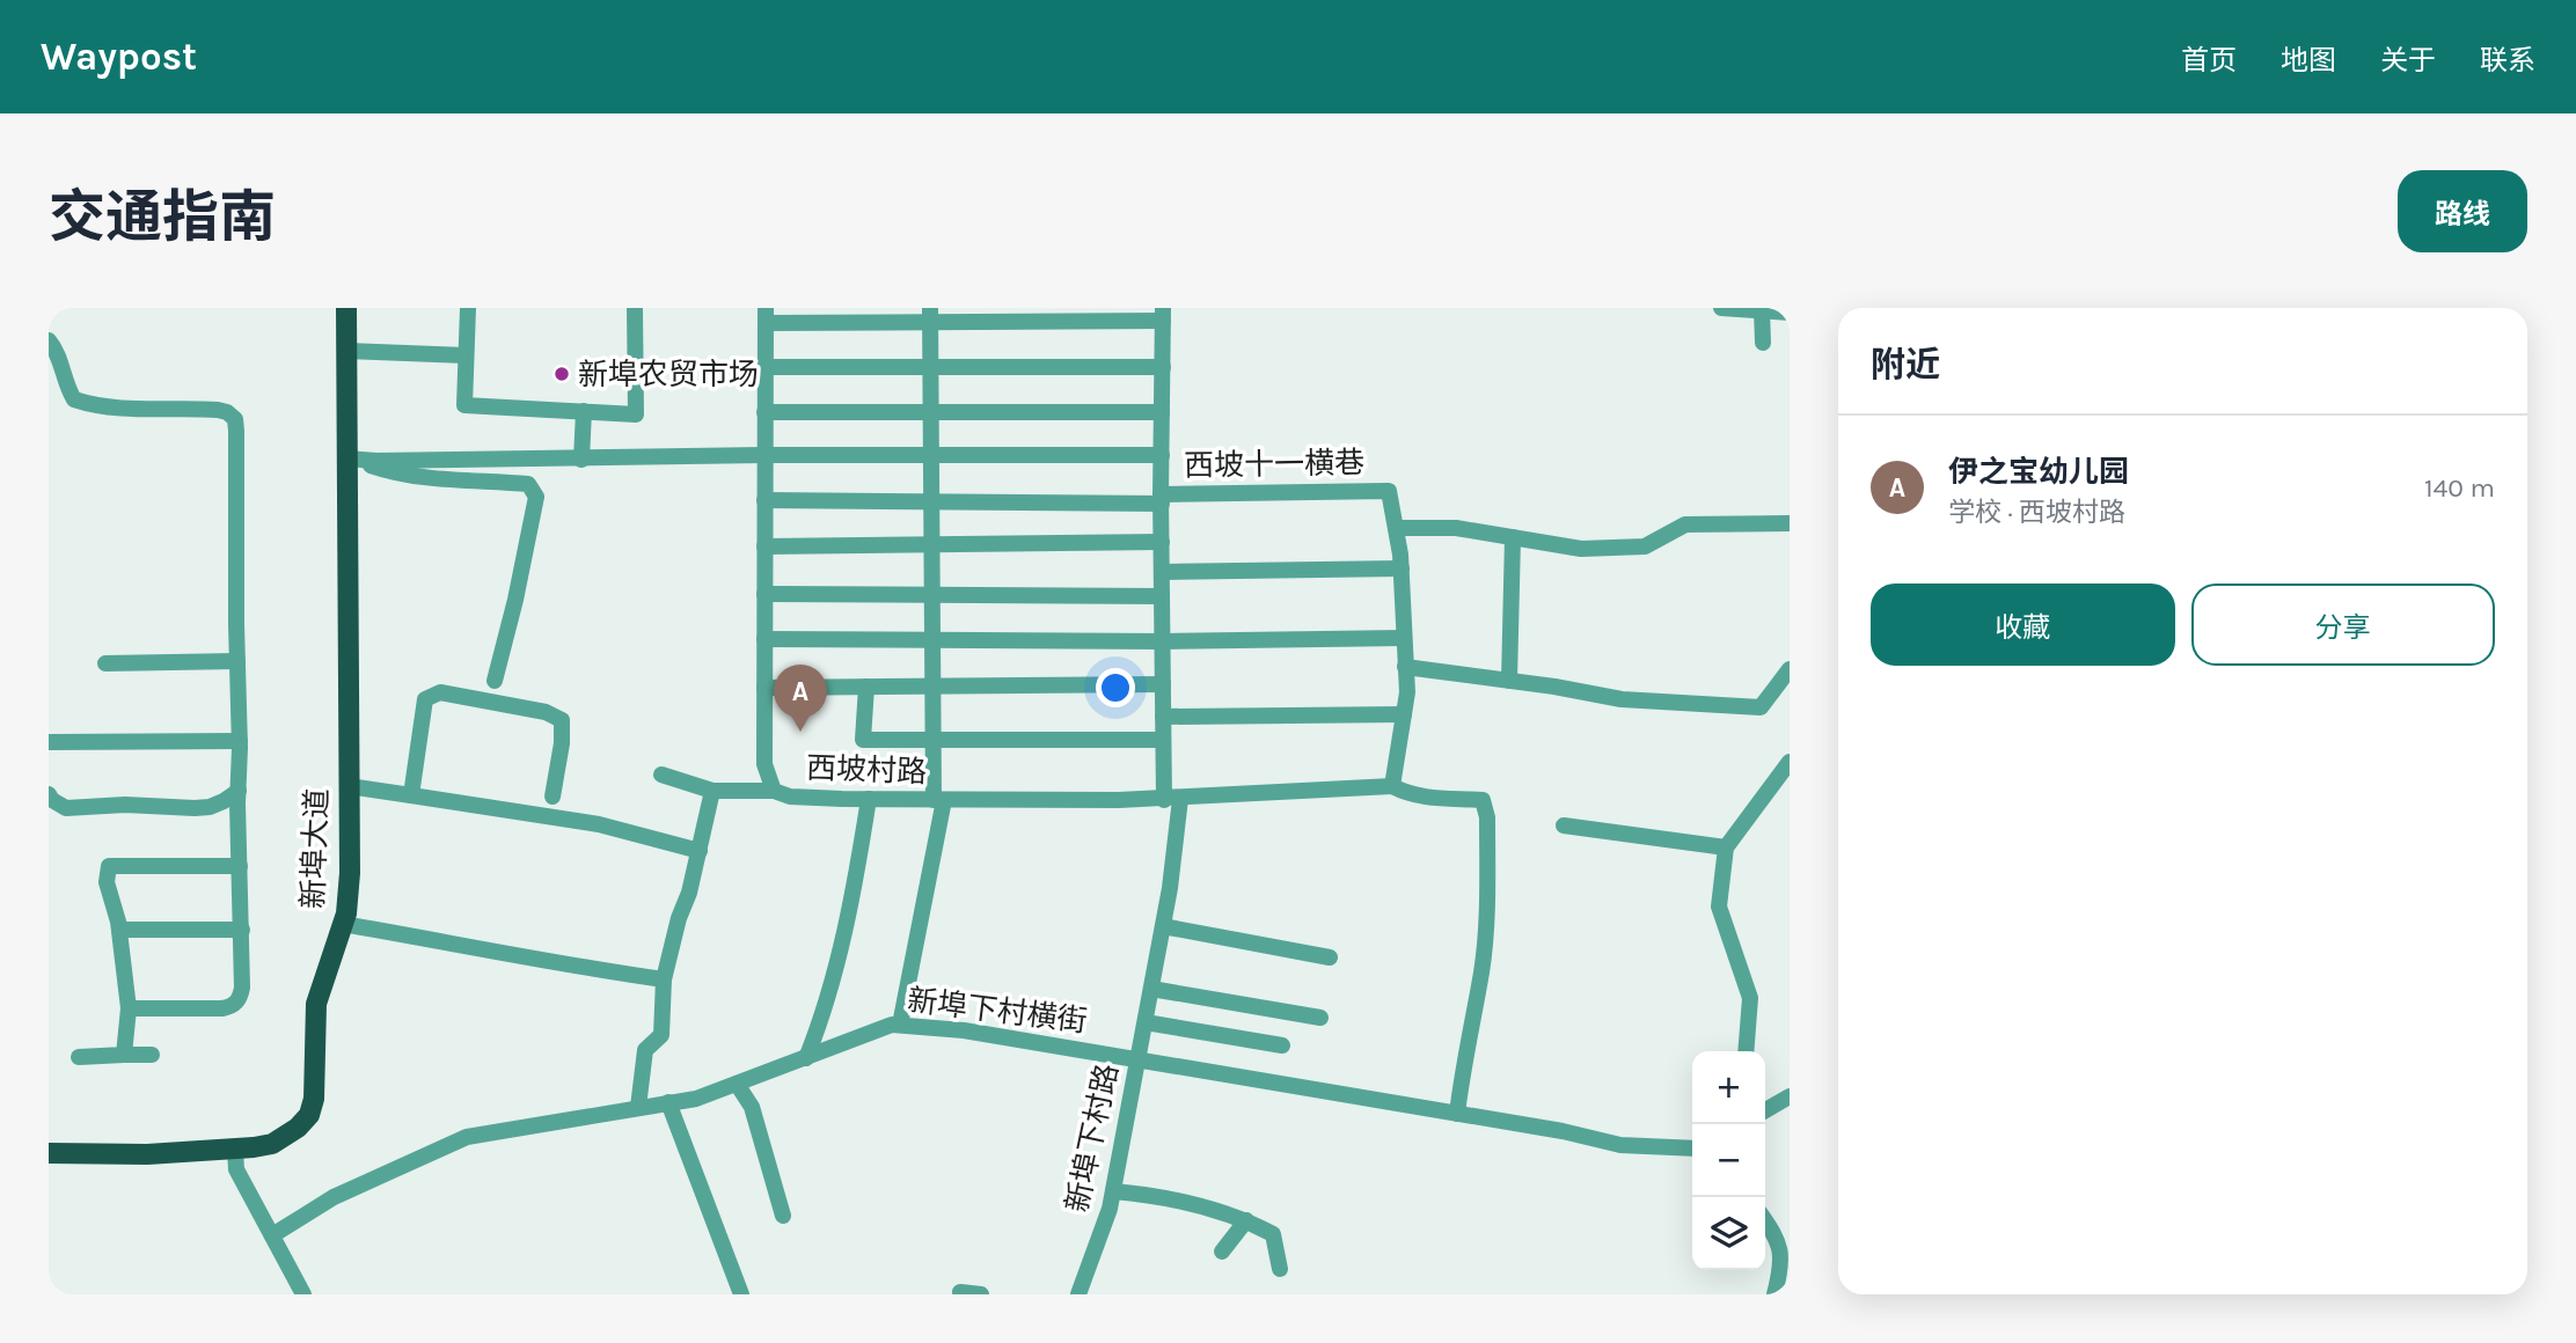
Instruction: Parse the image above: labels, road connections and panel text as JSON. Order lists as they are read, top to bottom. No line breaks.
{"streets":{"main road":["新埠大道"],"street":["西坡十一横巷","西坡村路","新埠下村横街","新埠下村路"]},"crossings":[["西坡十一横巷","西坡村路"],["西坡十一横巷","新埠下村路"],["西坡村路","新埠下村路"],["新埠下村横街","新埠下村路"]],"places":["新埠农贸市场"],"page":{"header":"Waypost","nav":["首页","地图","关于","联系"],"title":"交通指南","buttons":["路线",["收藏","分享"]],"heading":"附近","list":[{"mark":"A","name":"伊之宝幼儿园","note":"学校 · 西坡村路","value":"140 m"}],"pins":"A","map_buttons":["+","−"]}}
